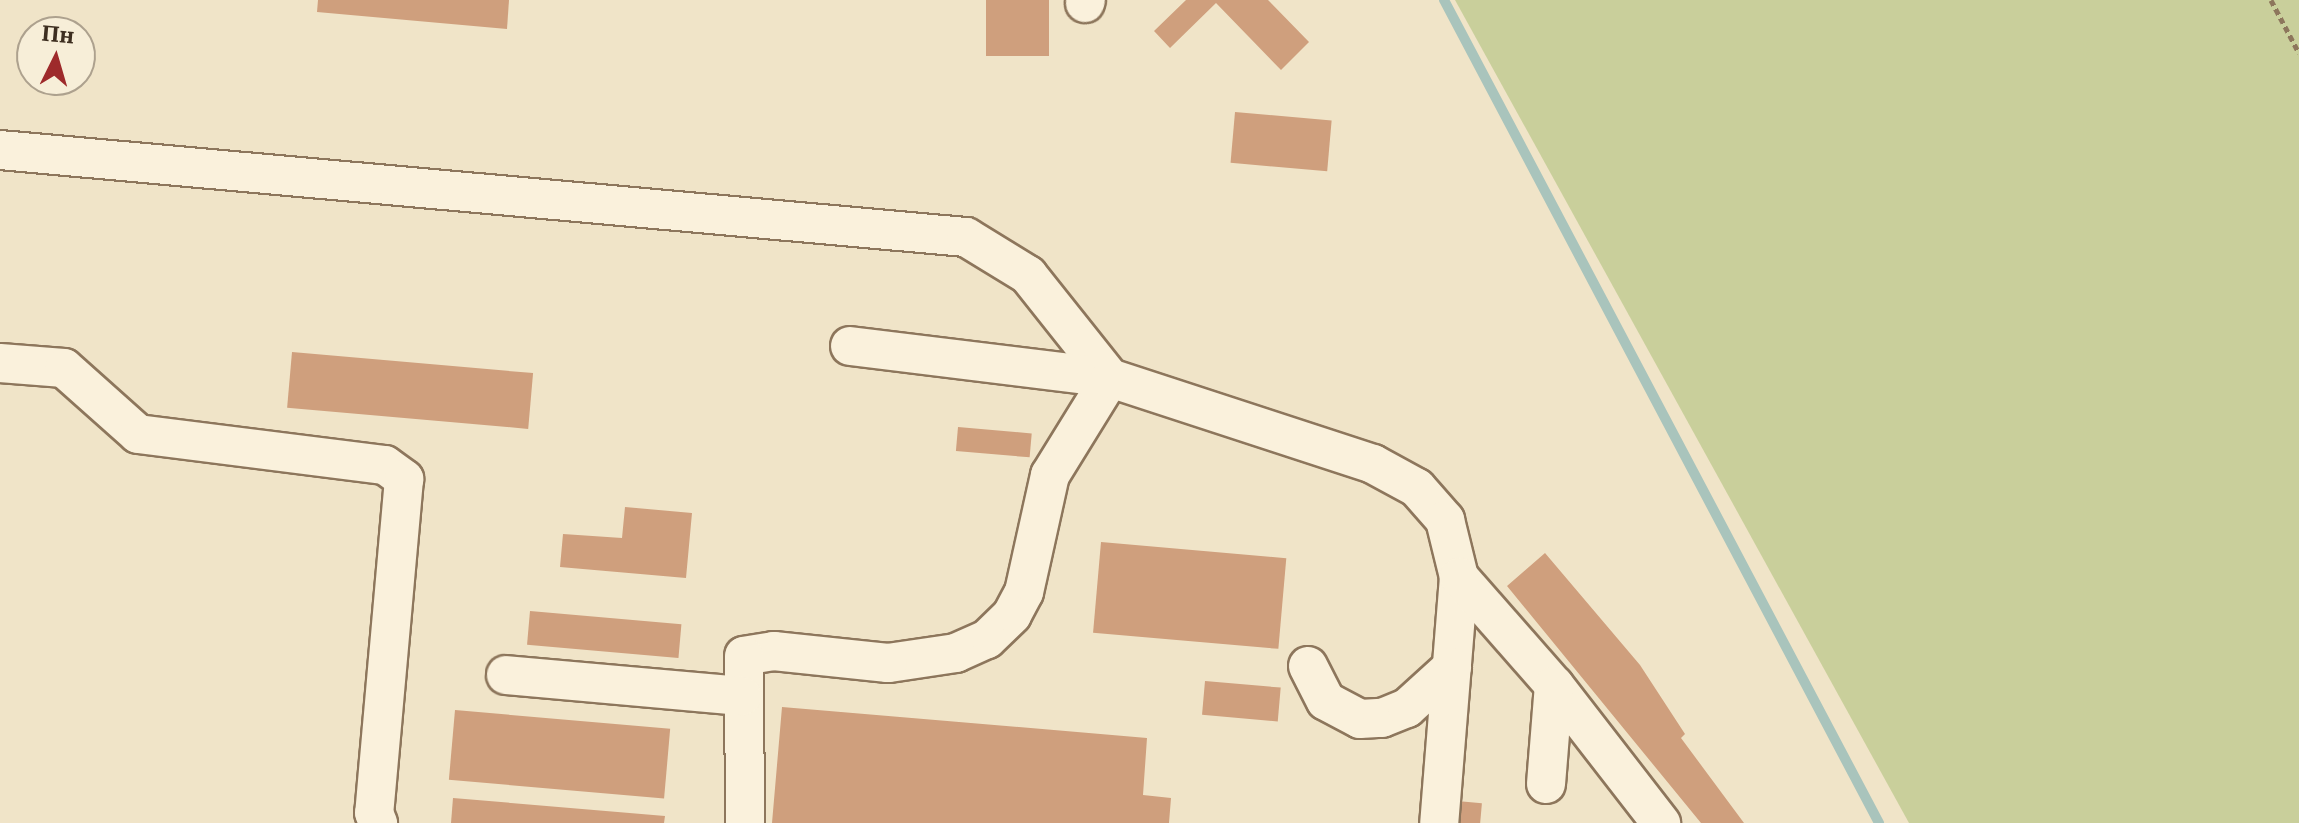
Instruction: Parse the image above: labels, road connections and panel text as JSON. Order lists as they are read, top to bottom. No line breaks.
{"north":"top"}
